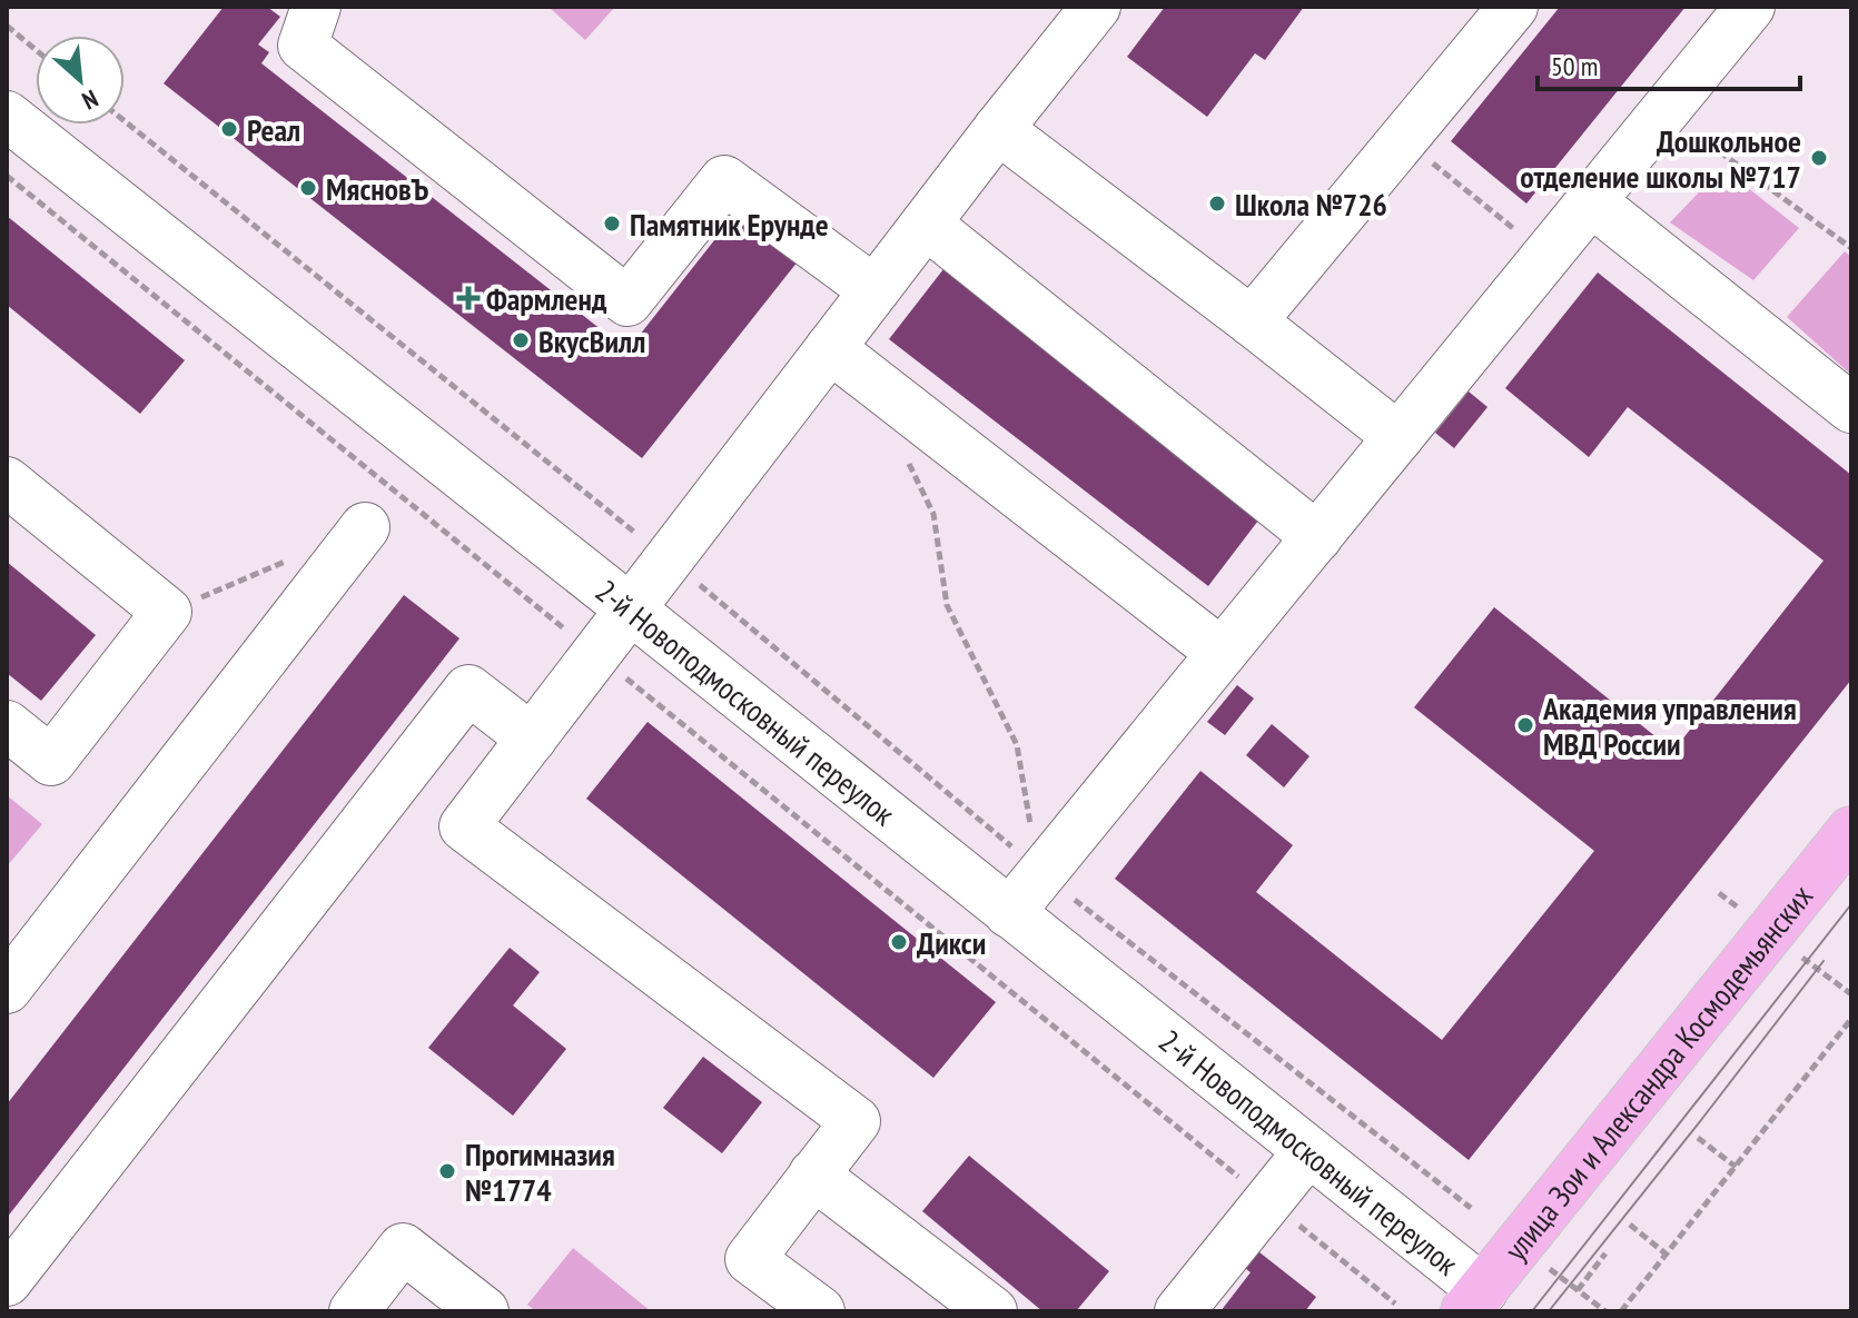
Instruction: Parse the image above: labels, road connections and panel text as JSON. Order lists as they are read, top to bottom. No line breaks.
{"streets":{"main road":["улица Зои и Александра Космодемьянских"],"street":["2-й Новоподмосковный переулок"]},"crossings":[["2-й Новоподмосковный переулок","улица Зои и Александра Космодемьянских"]],"places":{"other":["Реал","Дошкольное отделение школы №717","МясновЪ","Школа №726","Памятник Ерунде","ВкусВилл","Академия управления МВД России","Дикси","Прогимназия №1774"],"health":["Фармленд"]},"scale_bar":"50 m","north":"bottom right"}
